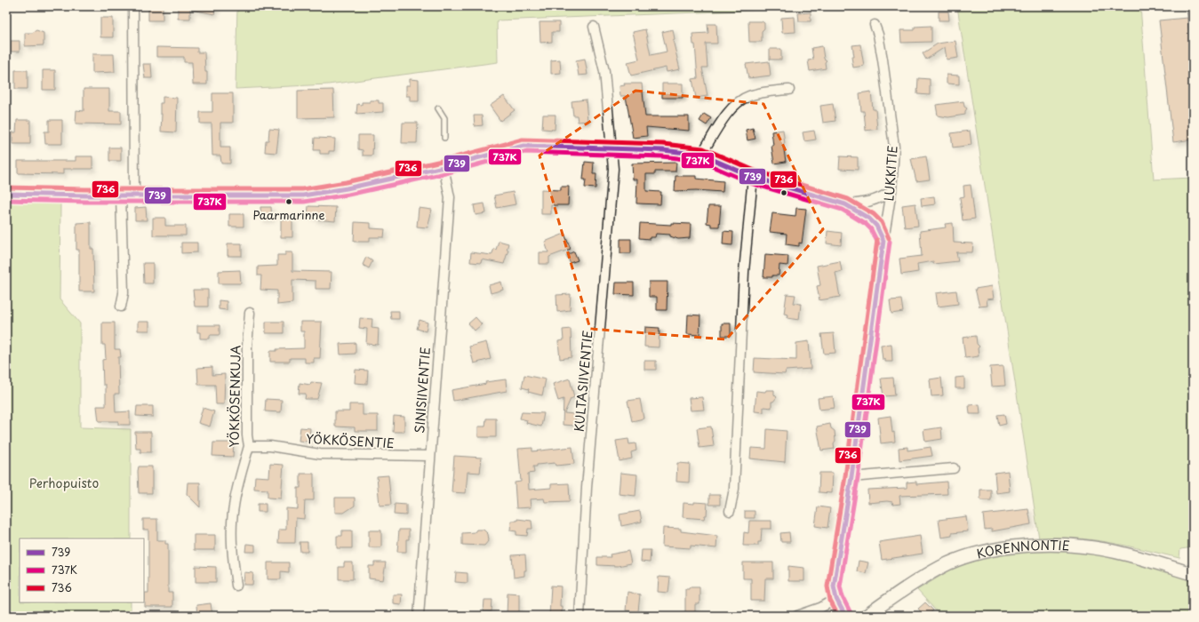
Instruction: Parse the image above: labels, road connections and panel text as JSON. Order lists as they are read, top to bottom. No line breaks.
{"streets":{"street":["LUKKITIE","KULTASIIVENTIE","SINISIIVENTIE","YÖKKÖSENKUJA","YÖKKÖSENTIE","KORENNONTIE"]},"crossings":[["SINISIIVENTIE","YÖKKÖSENTIE"],["YÖKKÖSENKUJA","YÖKKÖSENTIE"]],"parks":["Perhopuisto"],"places":["Paarmarinne"],"lines":["transit line 736","transit line 739","transit line 737K"],"legend":["739","737K","736"]}
